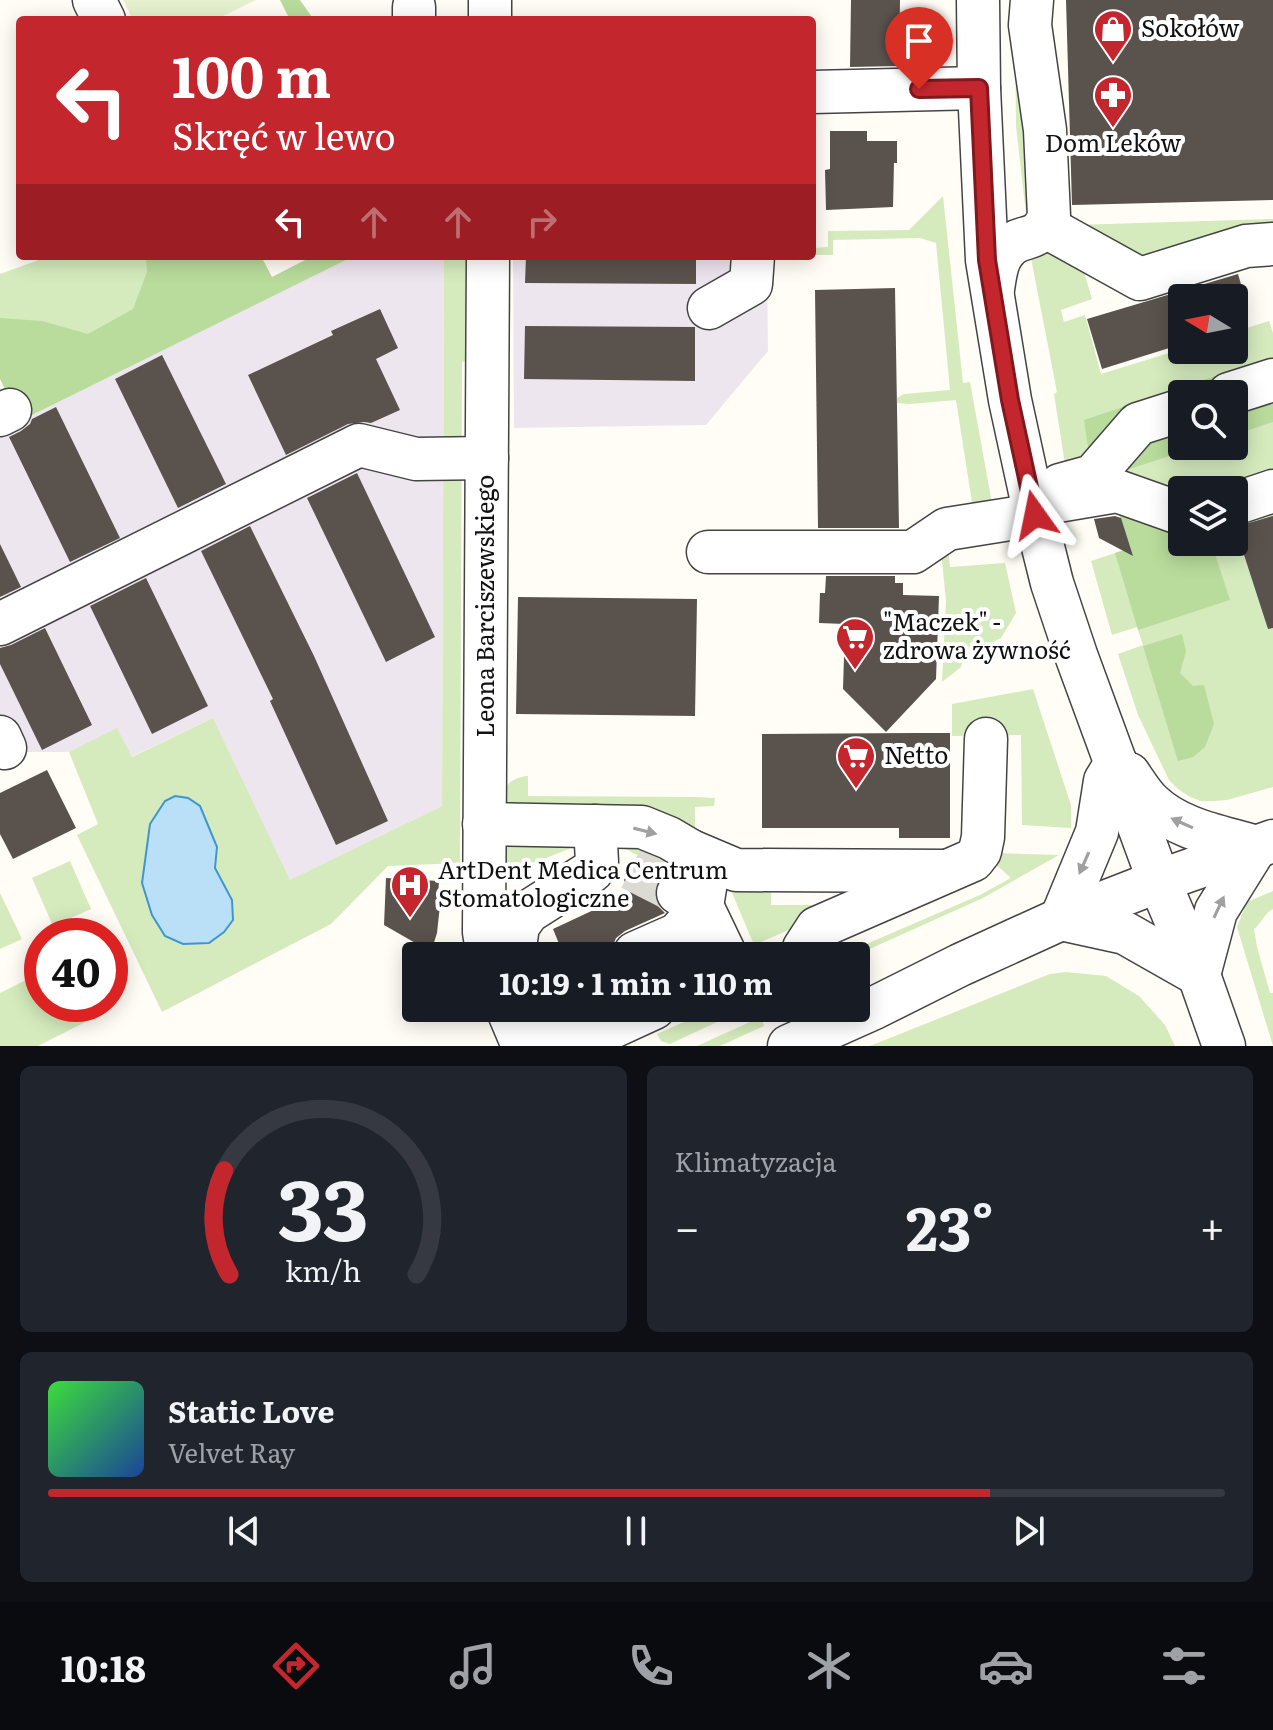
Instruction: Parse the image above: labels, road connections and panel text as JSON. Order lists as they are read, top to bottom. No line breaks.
{"streets":{"street":["Leona Barciszewskiego"]},"places":{"shop":["Sokołów"],"pharmacy":["Dom Leków"],"supermarket":["\"Maczek\" - zdrowa żywność","Netto"],"hospital":["ArtDent Medica Centrum Stomatologiczne"]},"north":"left","page":{"turn":["100 m","Skręć w lewo"],"limit":"40","trip":"10:19 · 1 min · 110 m","tile":"Klimatyzacja","heat":["−","23°","+"],"song":["Static Love","Velvet Ray"],"tabs":"10:18","gauge":["33","km/h"]}}
